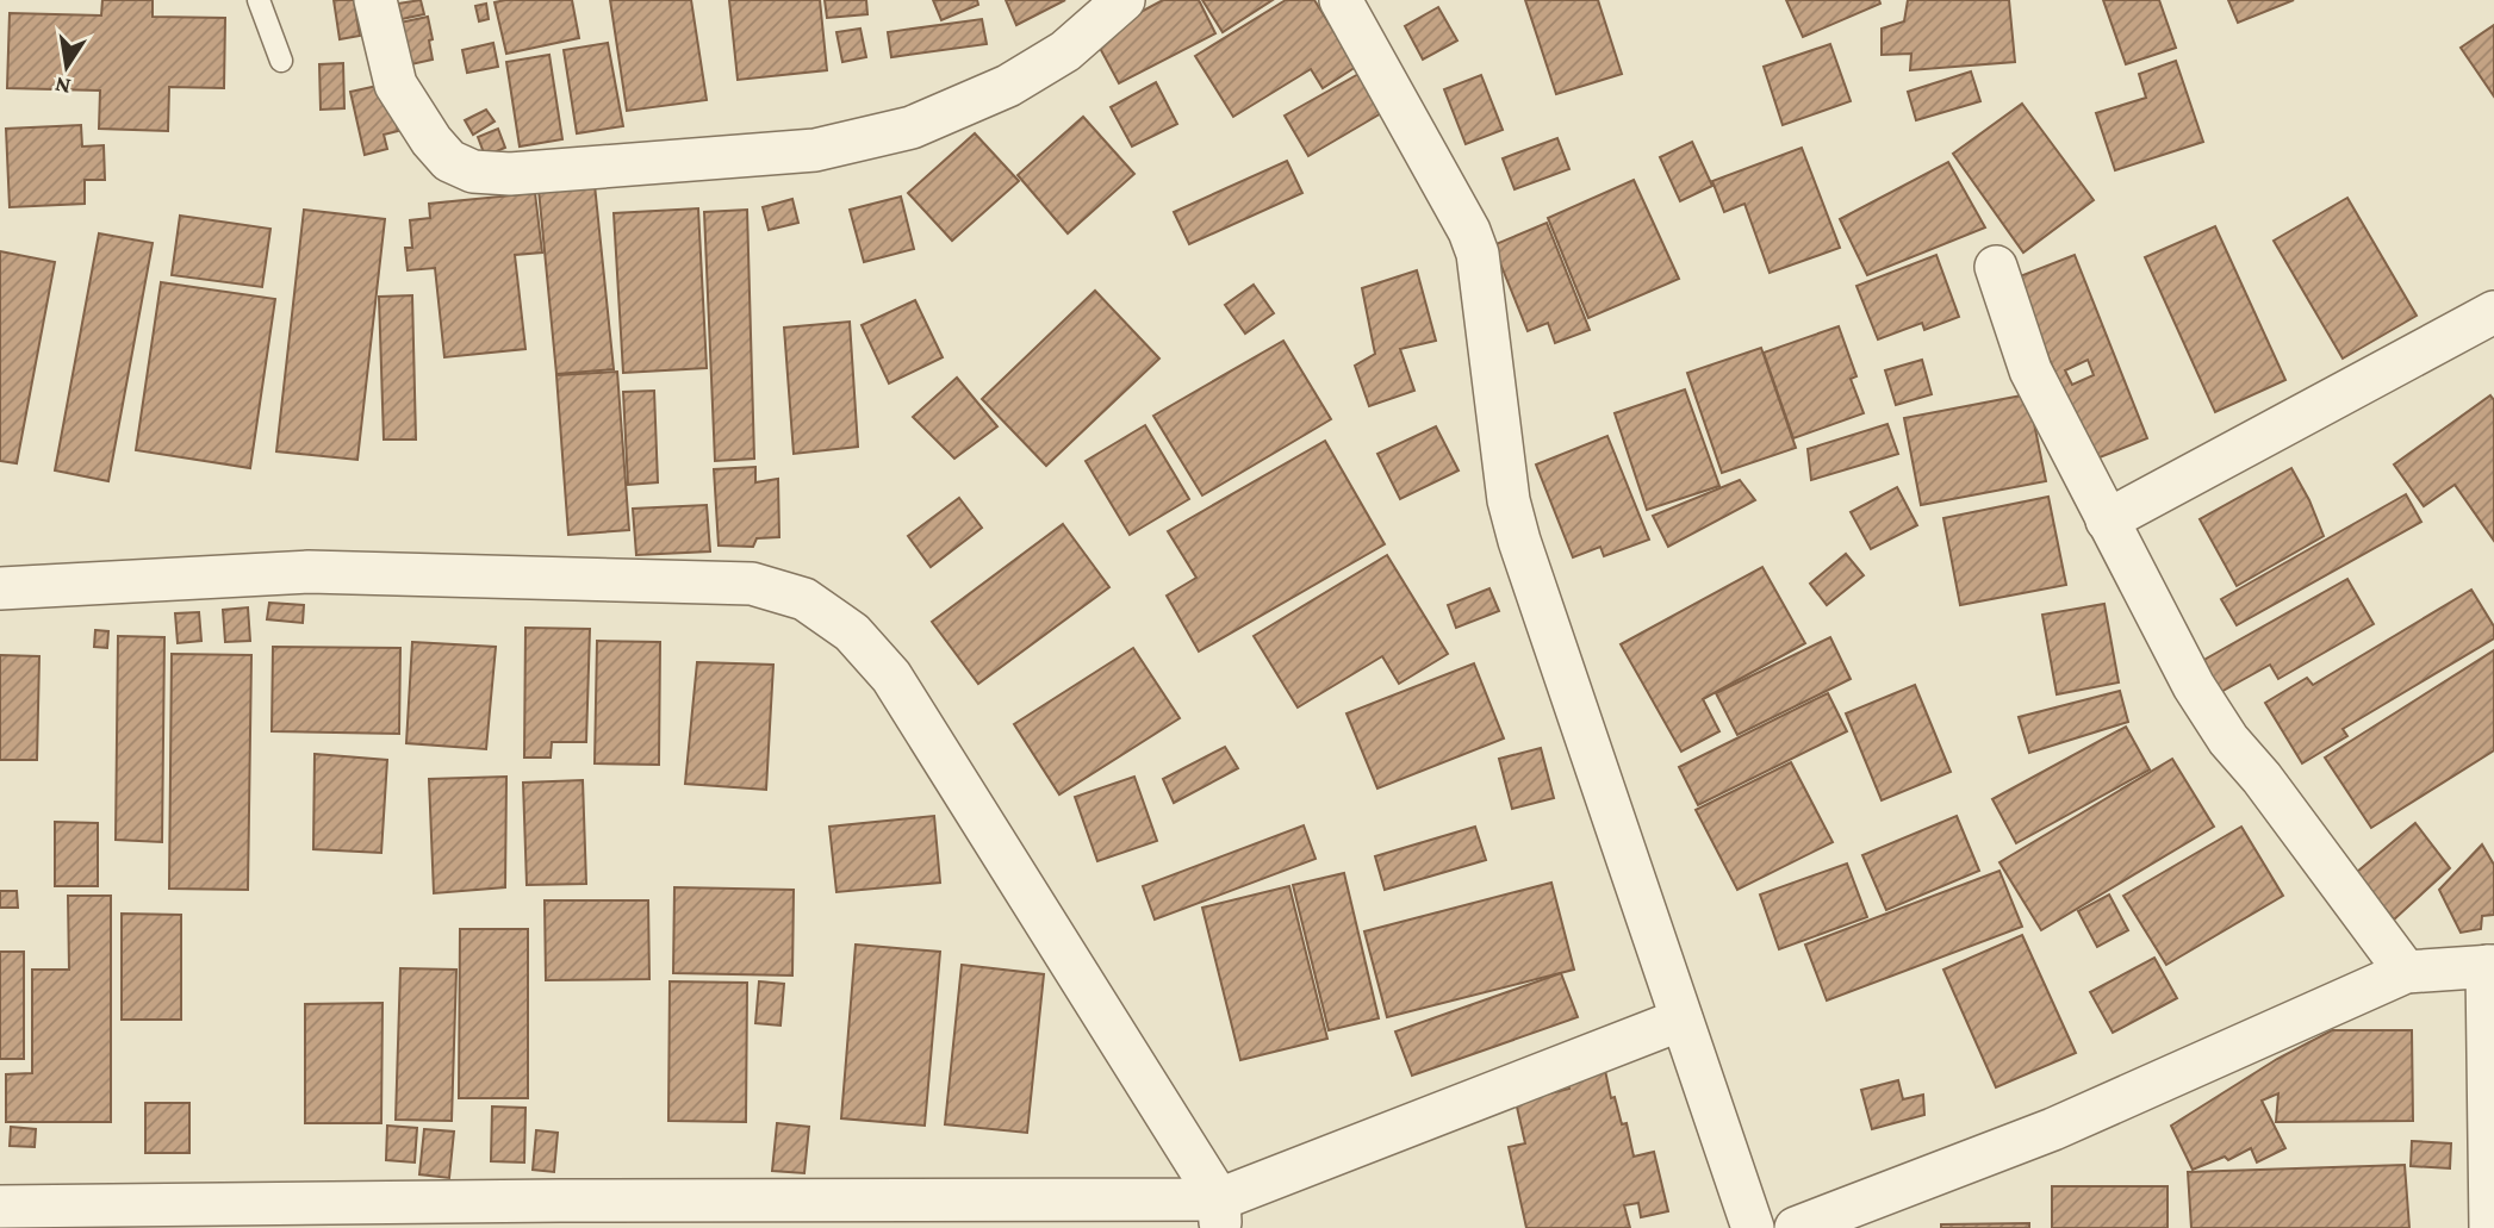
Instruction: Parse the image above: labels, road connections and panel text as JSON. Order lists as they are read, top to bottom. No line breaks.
{"north":"bottom"}
